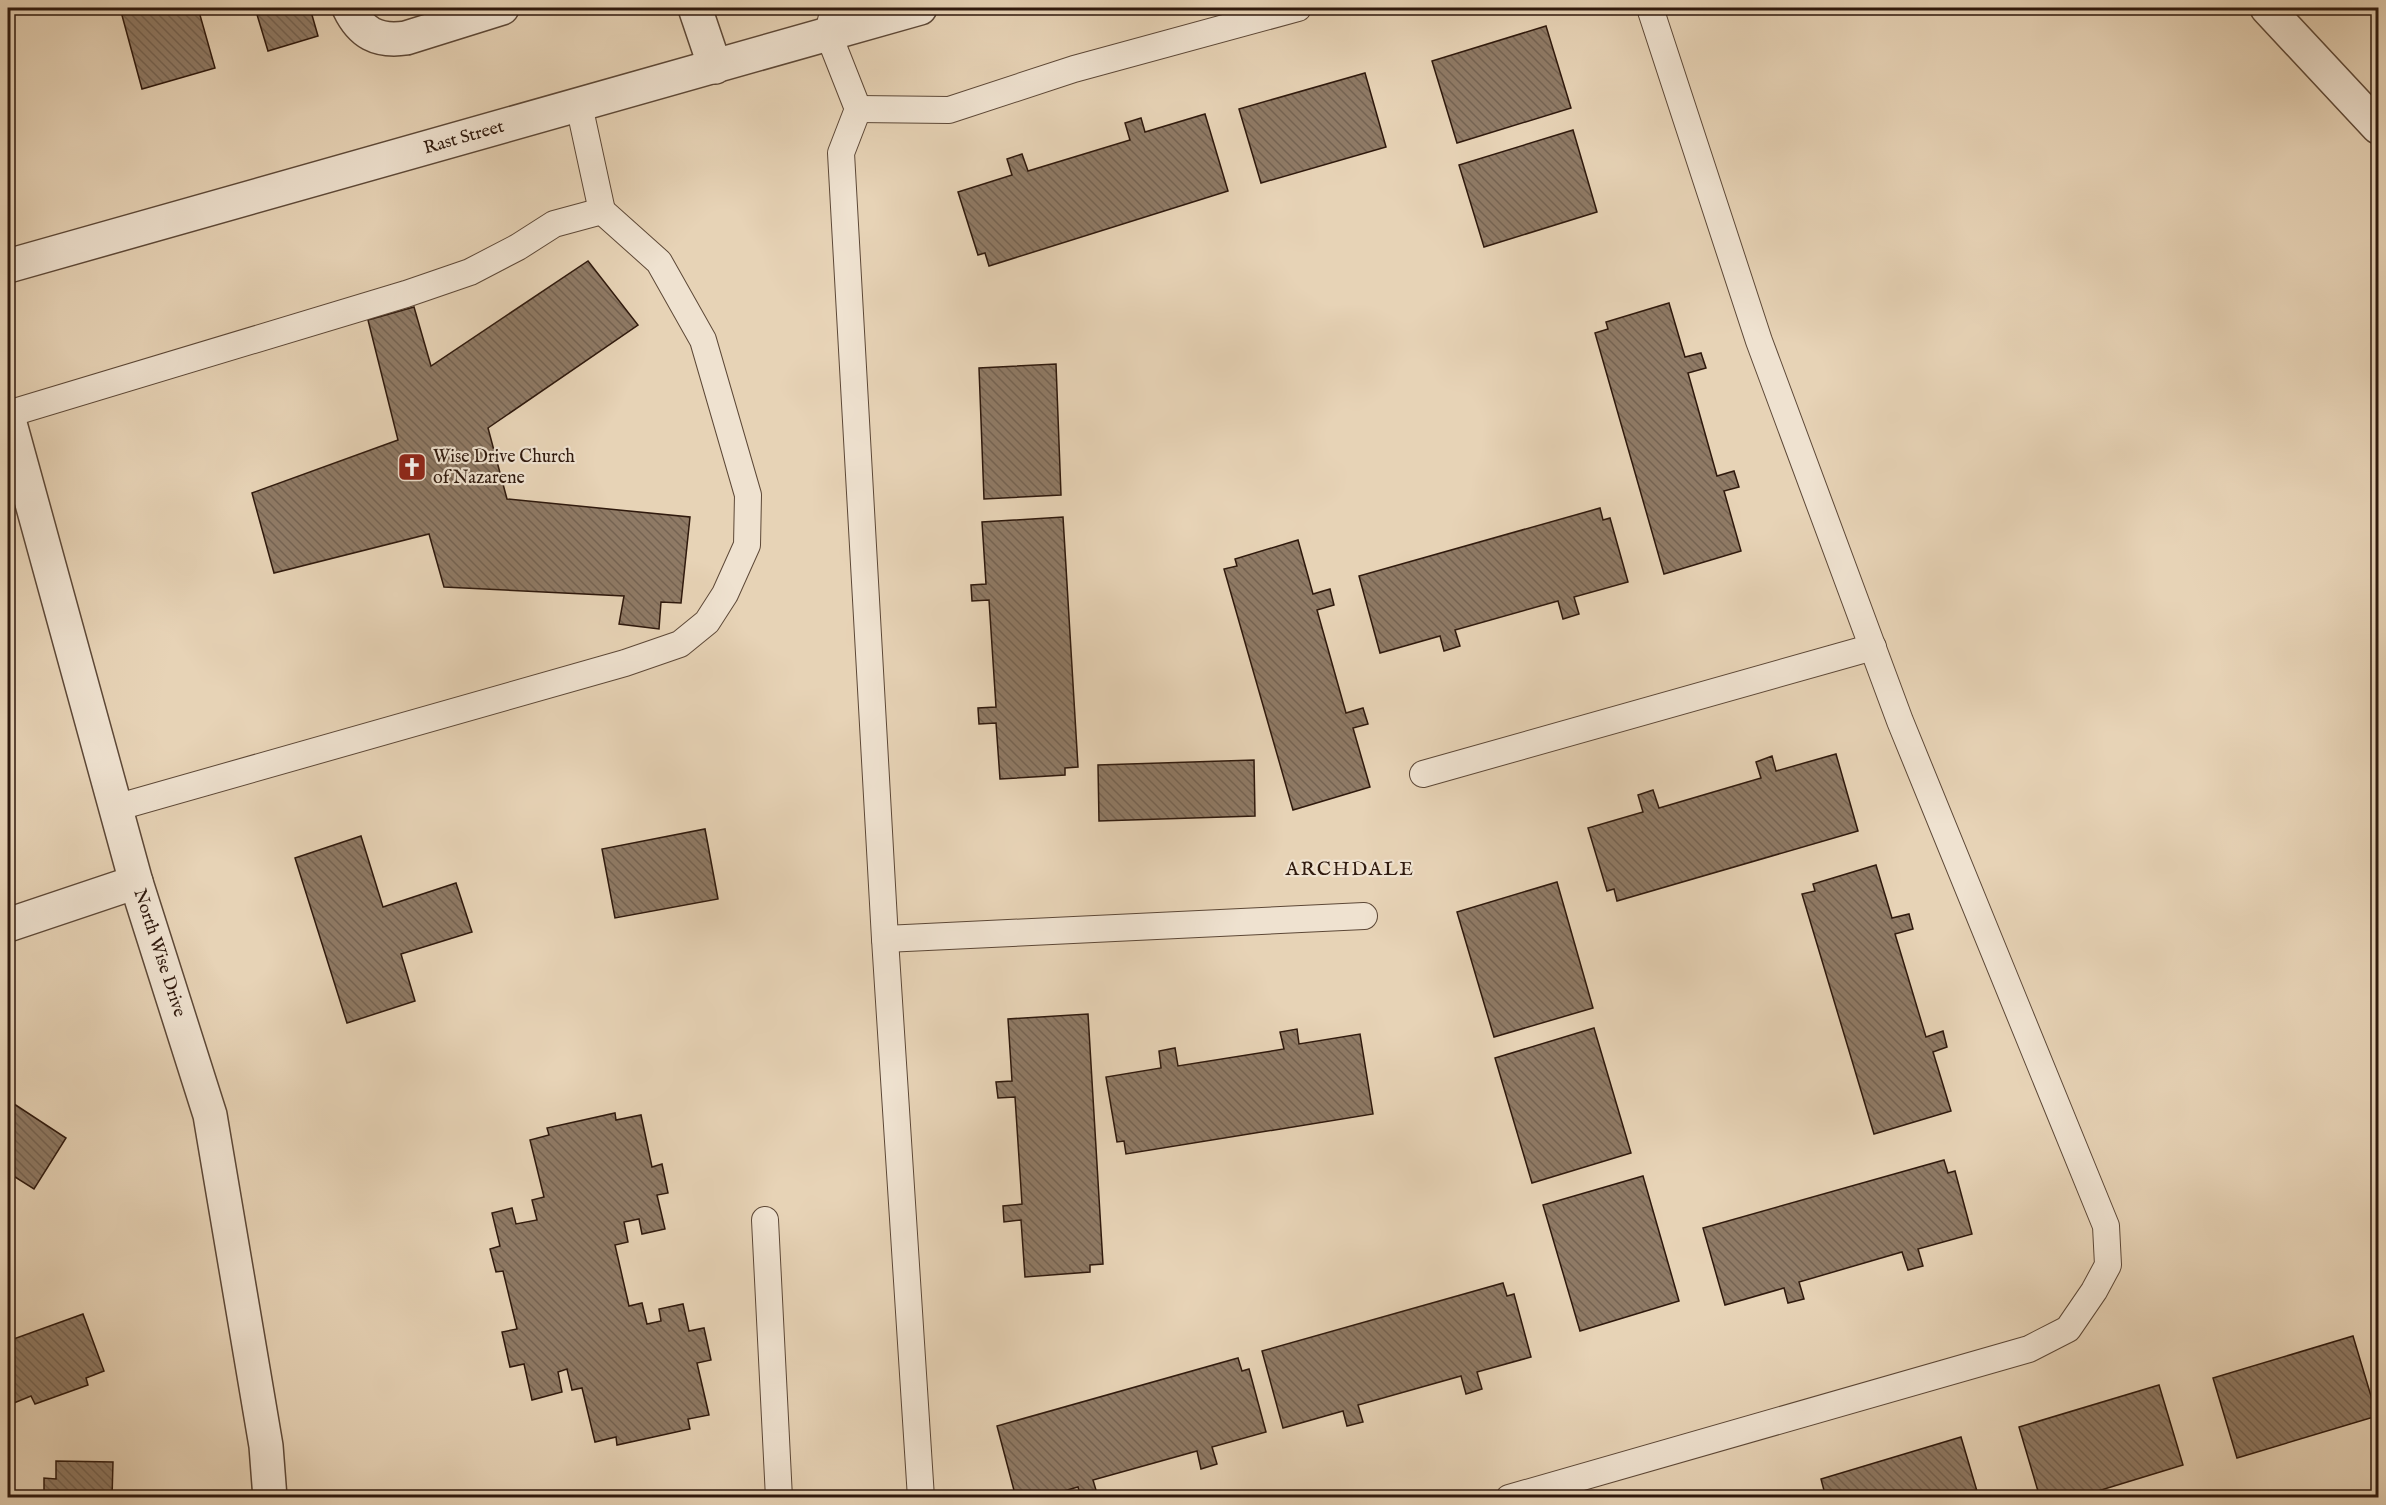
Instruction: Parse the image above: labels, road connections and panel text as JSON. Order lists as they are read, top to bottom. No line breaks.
{"streets":{"street":["Rast Street","North Wise Drive"]},"districts":["ARCHDALE"],"places":{"church":["Wise Drive Church of Nazarene"]}}
